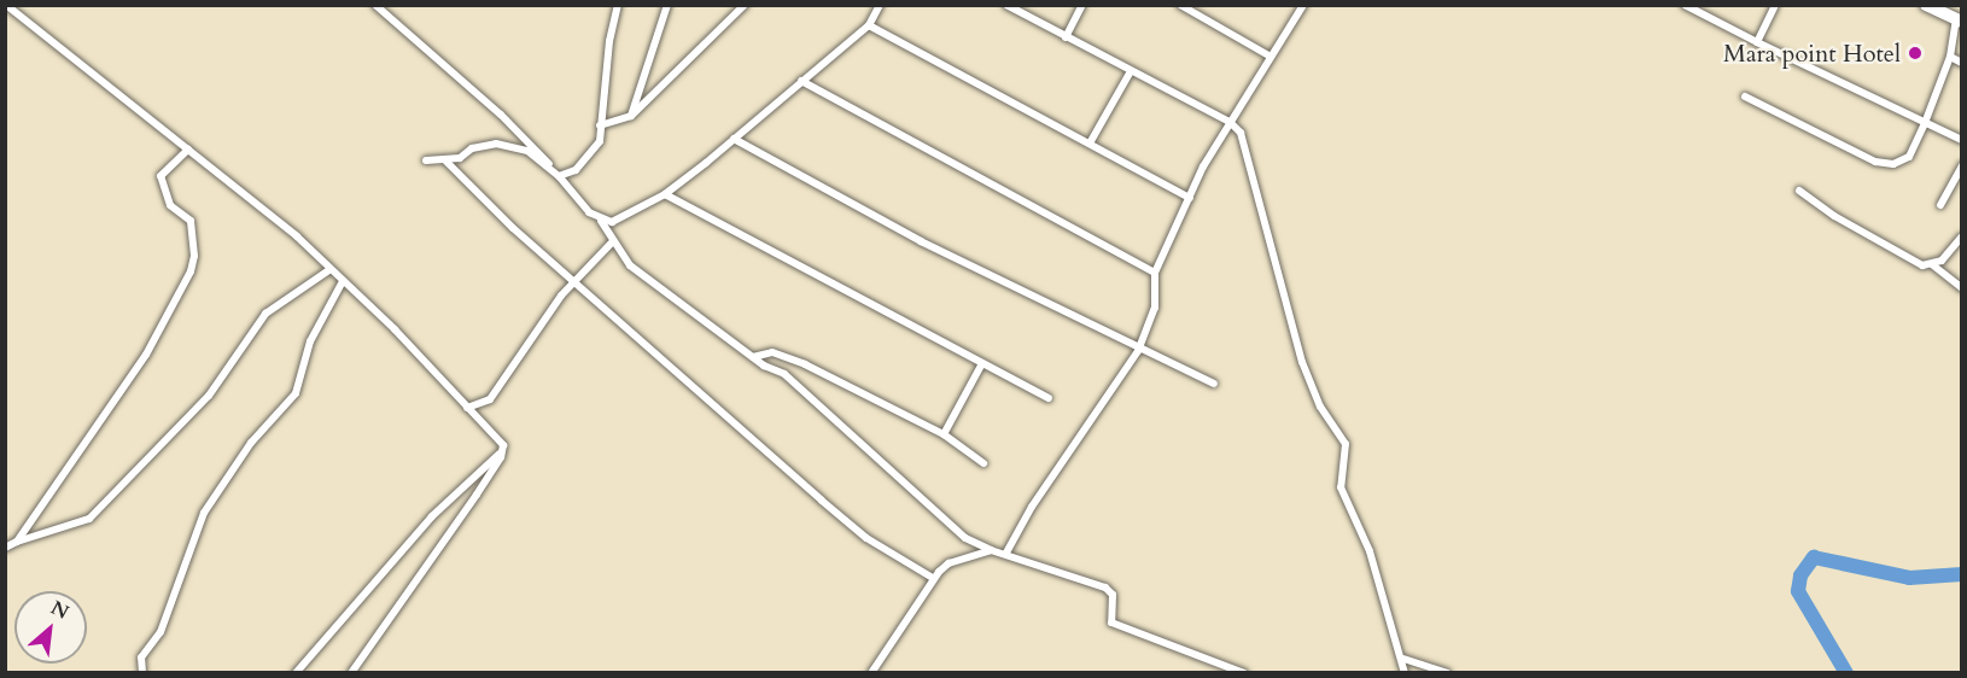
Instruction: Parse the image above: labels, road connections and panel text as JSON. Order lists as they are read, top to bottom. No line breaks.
{"places":["Mara point Hotel"],"north":"top right"}
